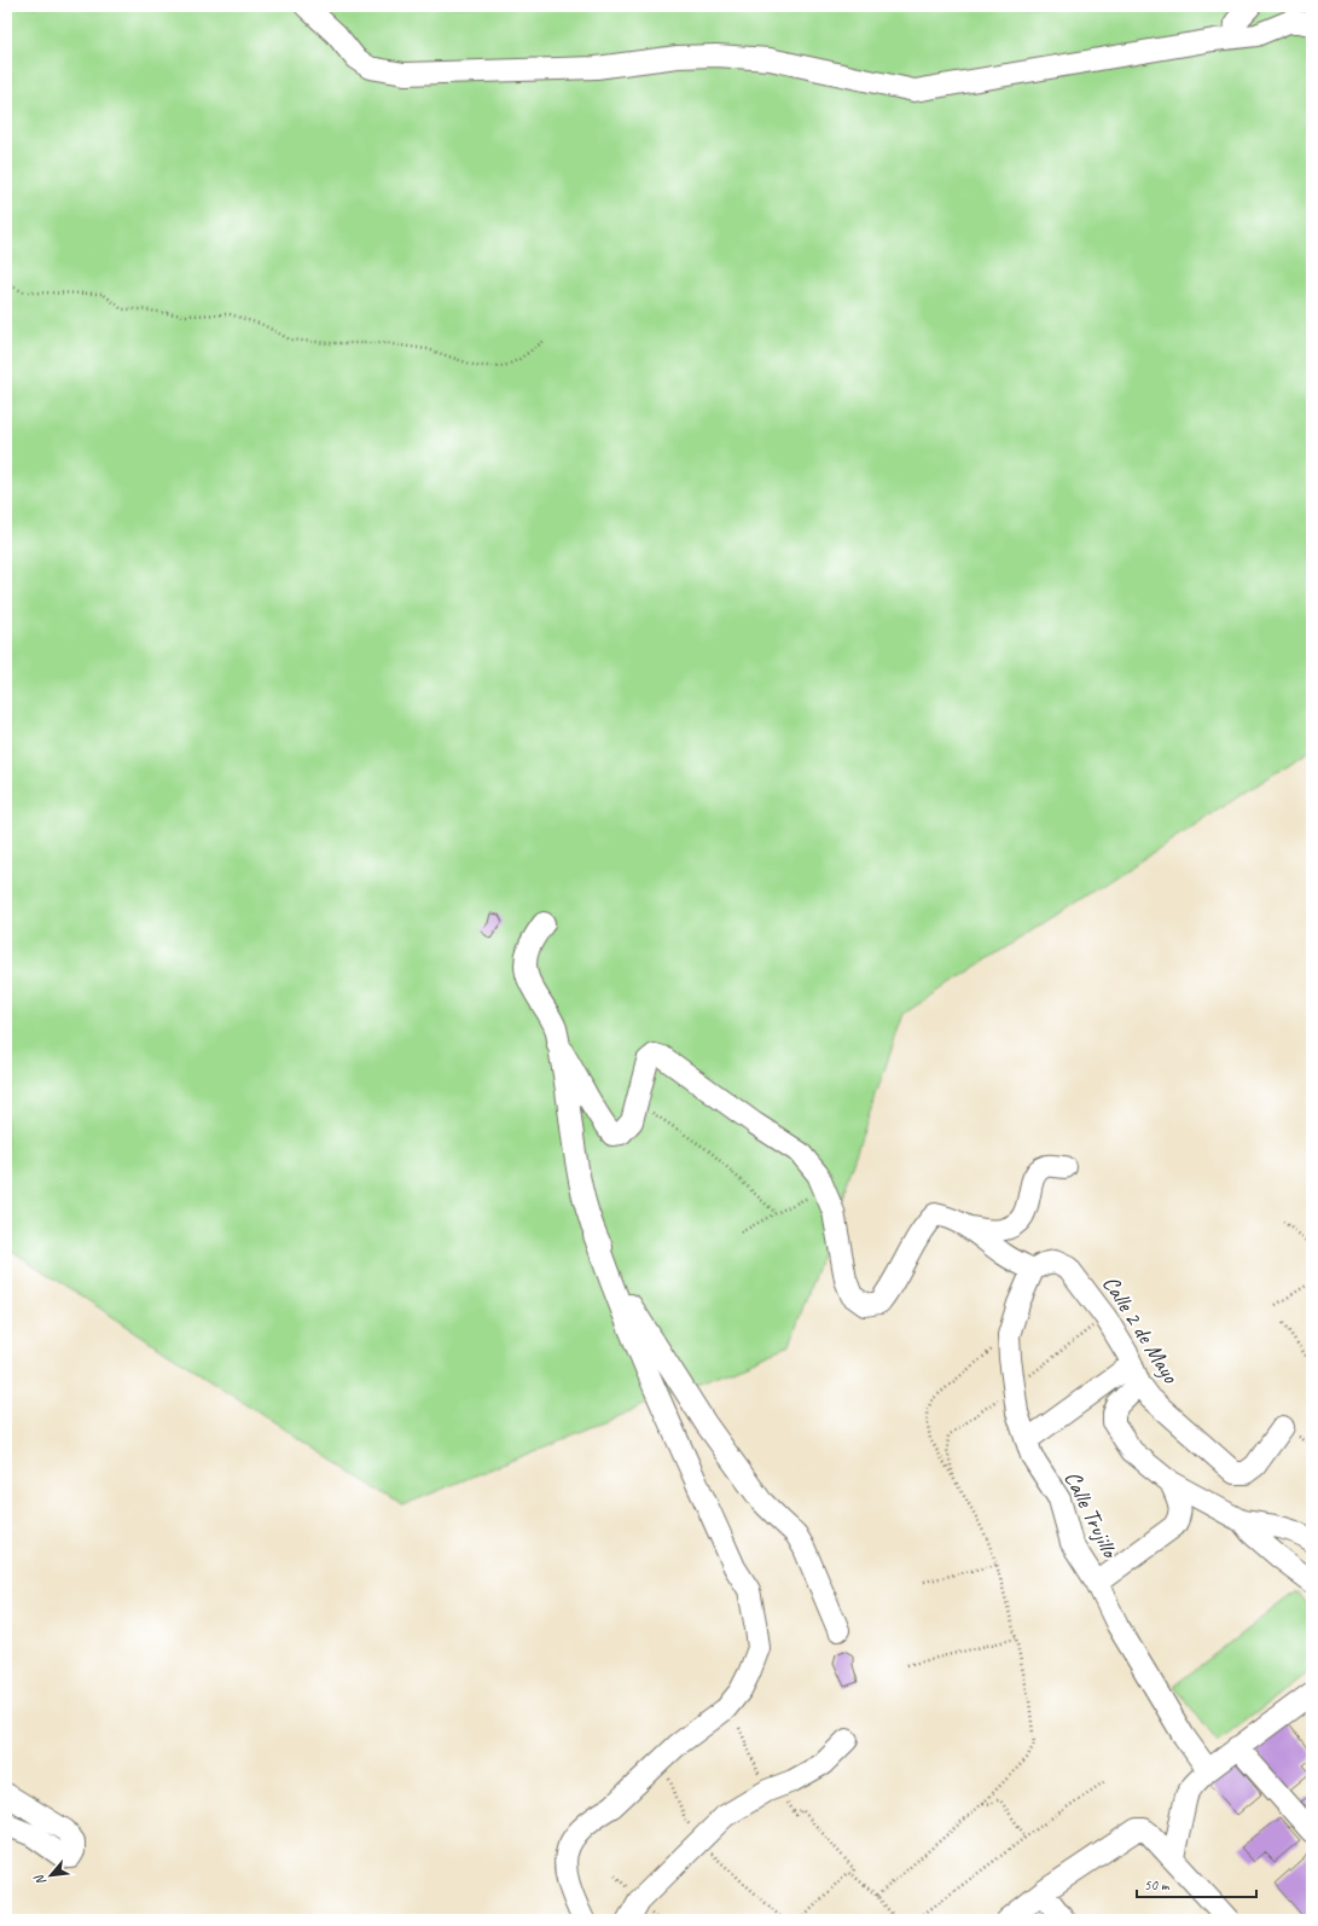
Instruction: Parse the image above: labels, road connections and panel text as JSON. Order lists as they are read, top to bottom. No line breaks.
{"streets":{"street":["Calle 2 de Mayo","Calle Trujillo"]},"crossings":[["Calle 2 de Mayo","Calle Trujillo"]],"scale_bar":"50 m","north":"bottom left"}
